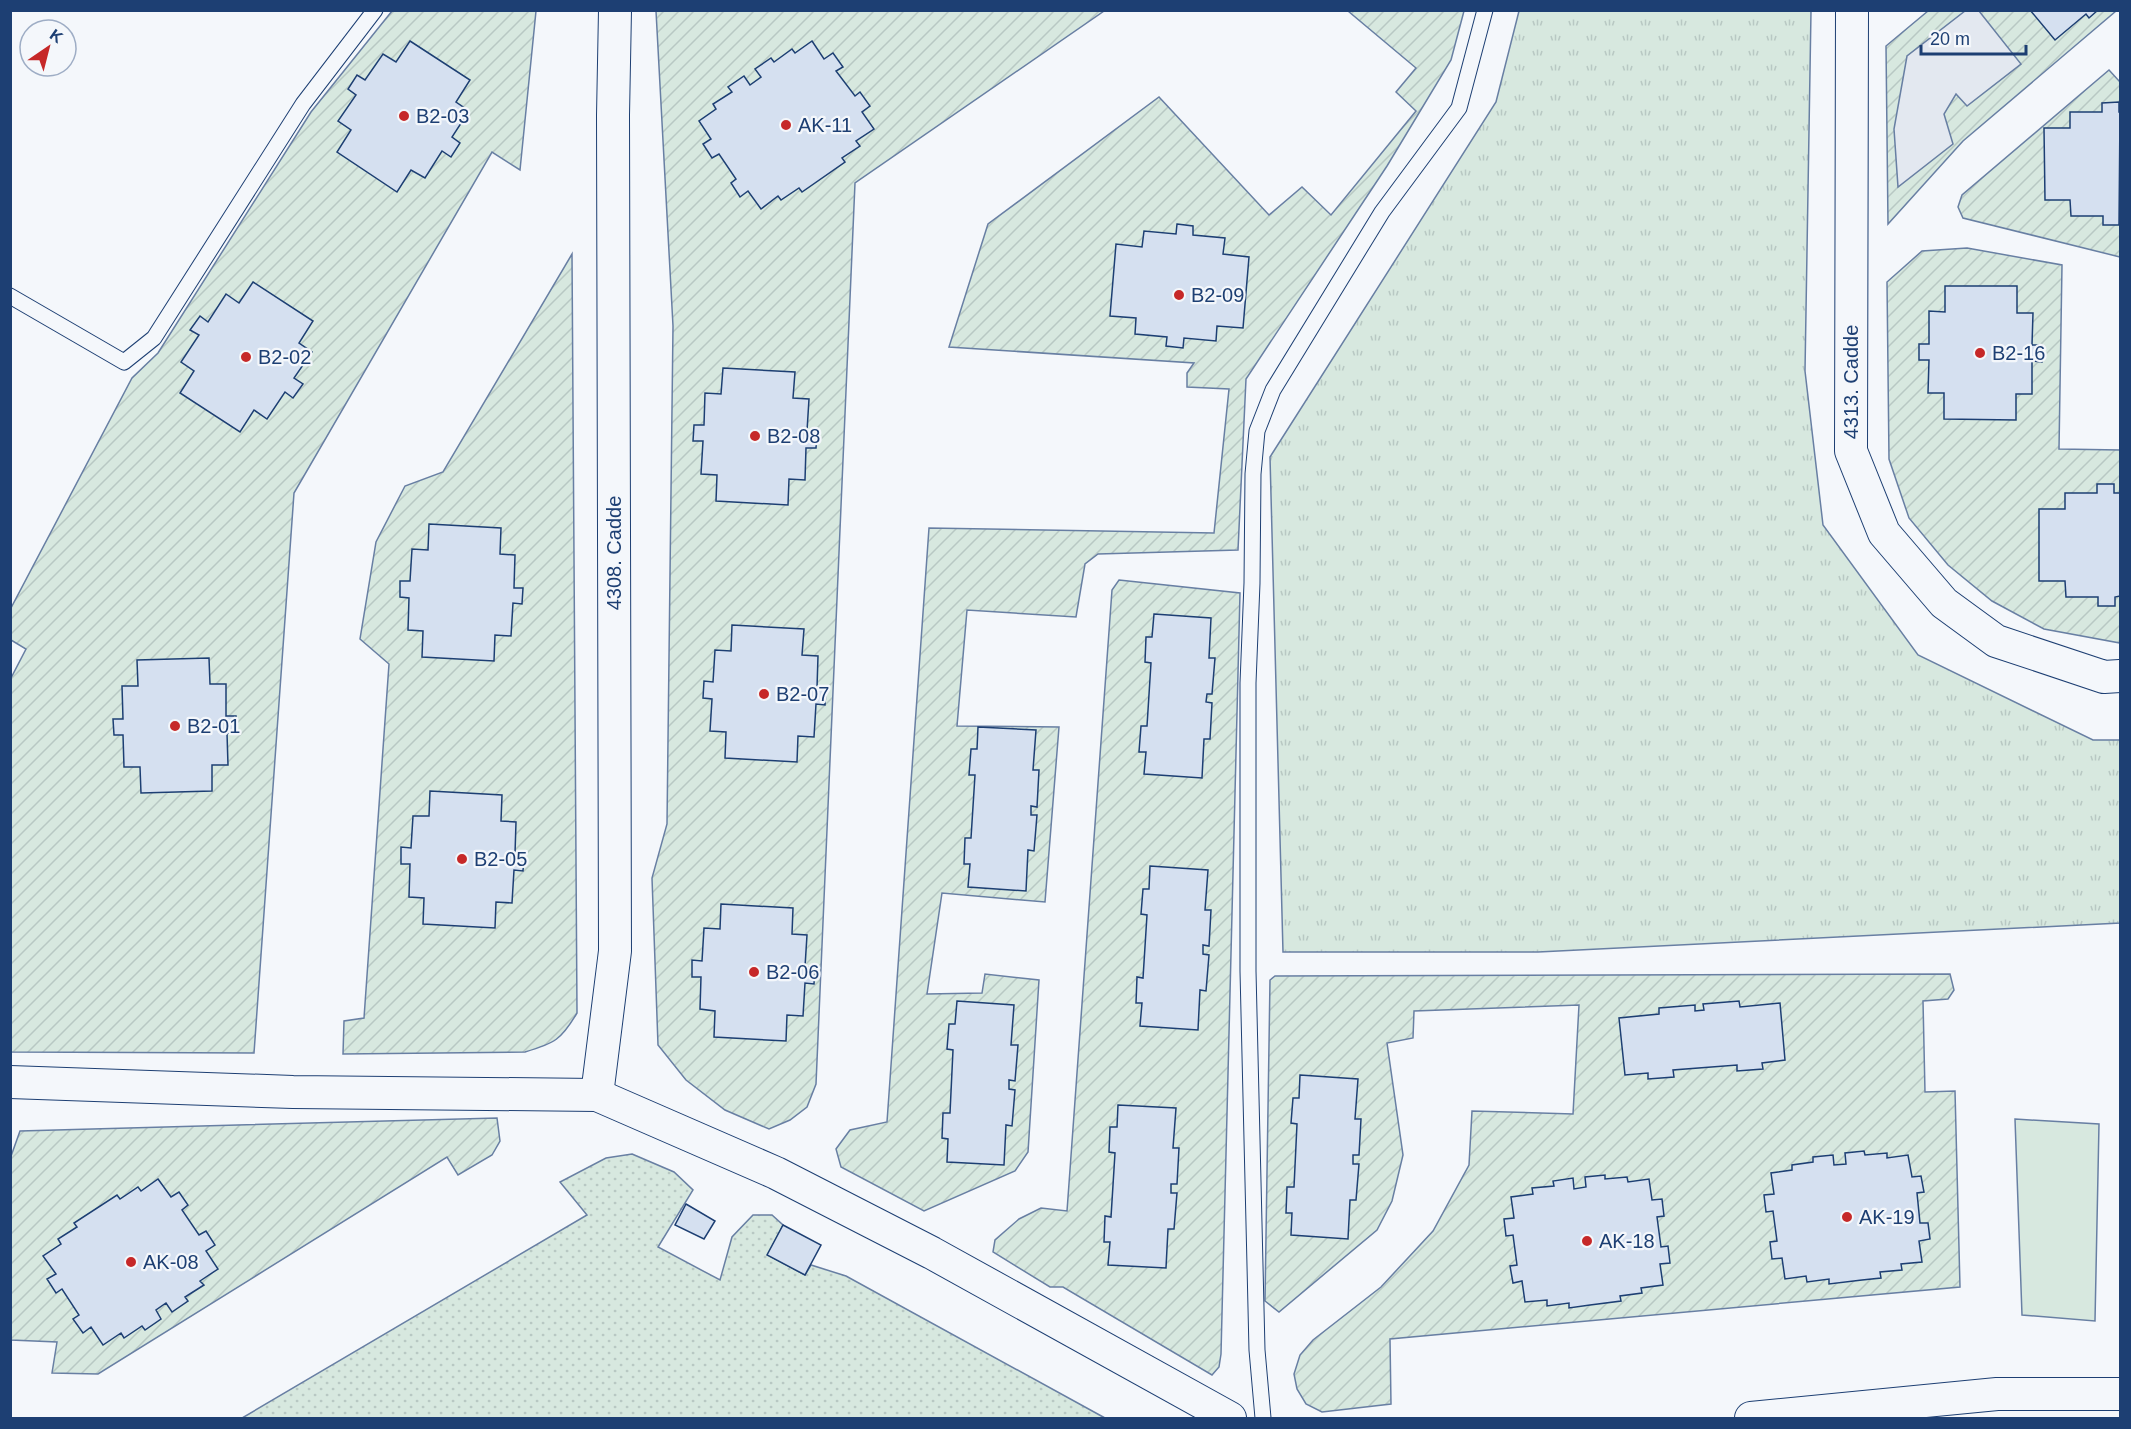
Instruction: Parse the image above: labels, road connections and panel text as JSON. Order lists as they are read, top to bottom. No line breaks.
{"streets":{"street":["4313. Cadde","4308. Cadde"]},"places":["B2-03","AK-11","B2-09","B2-16","B2-02","B2-08","B2-07","B2-01","B2-05","B2-06","AK-19","AK-18","AK-08"],"scale_bar":"20 m","north":"top right"}
